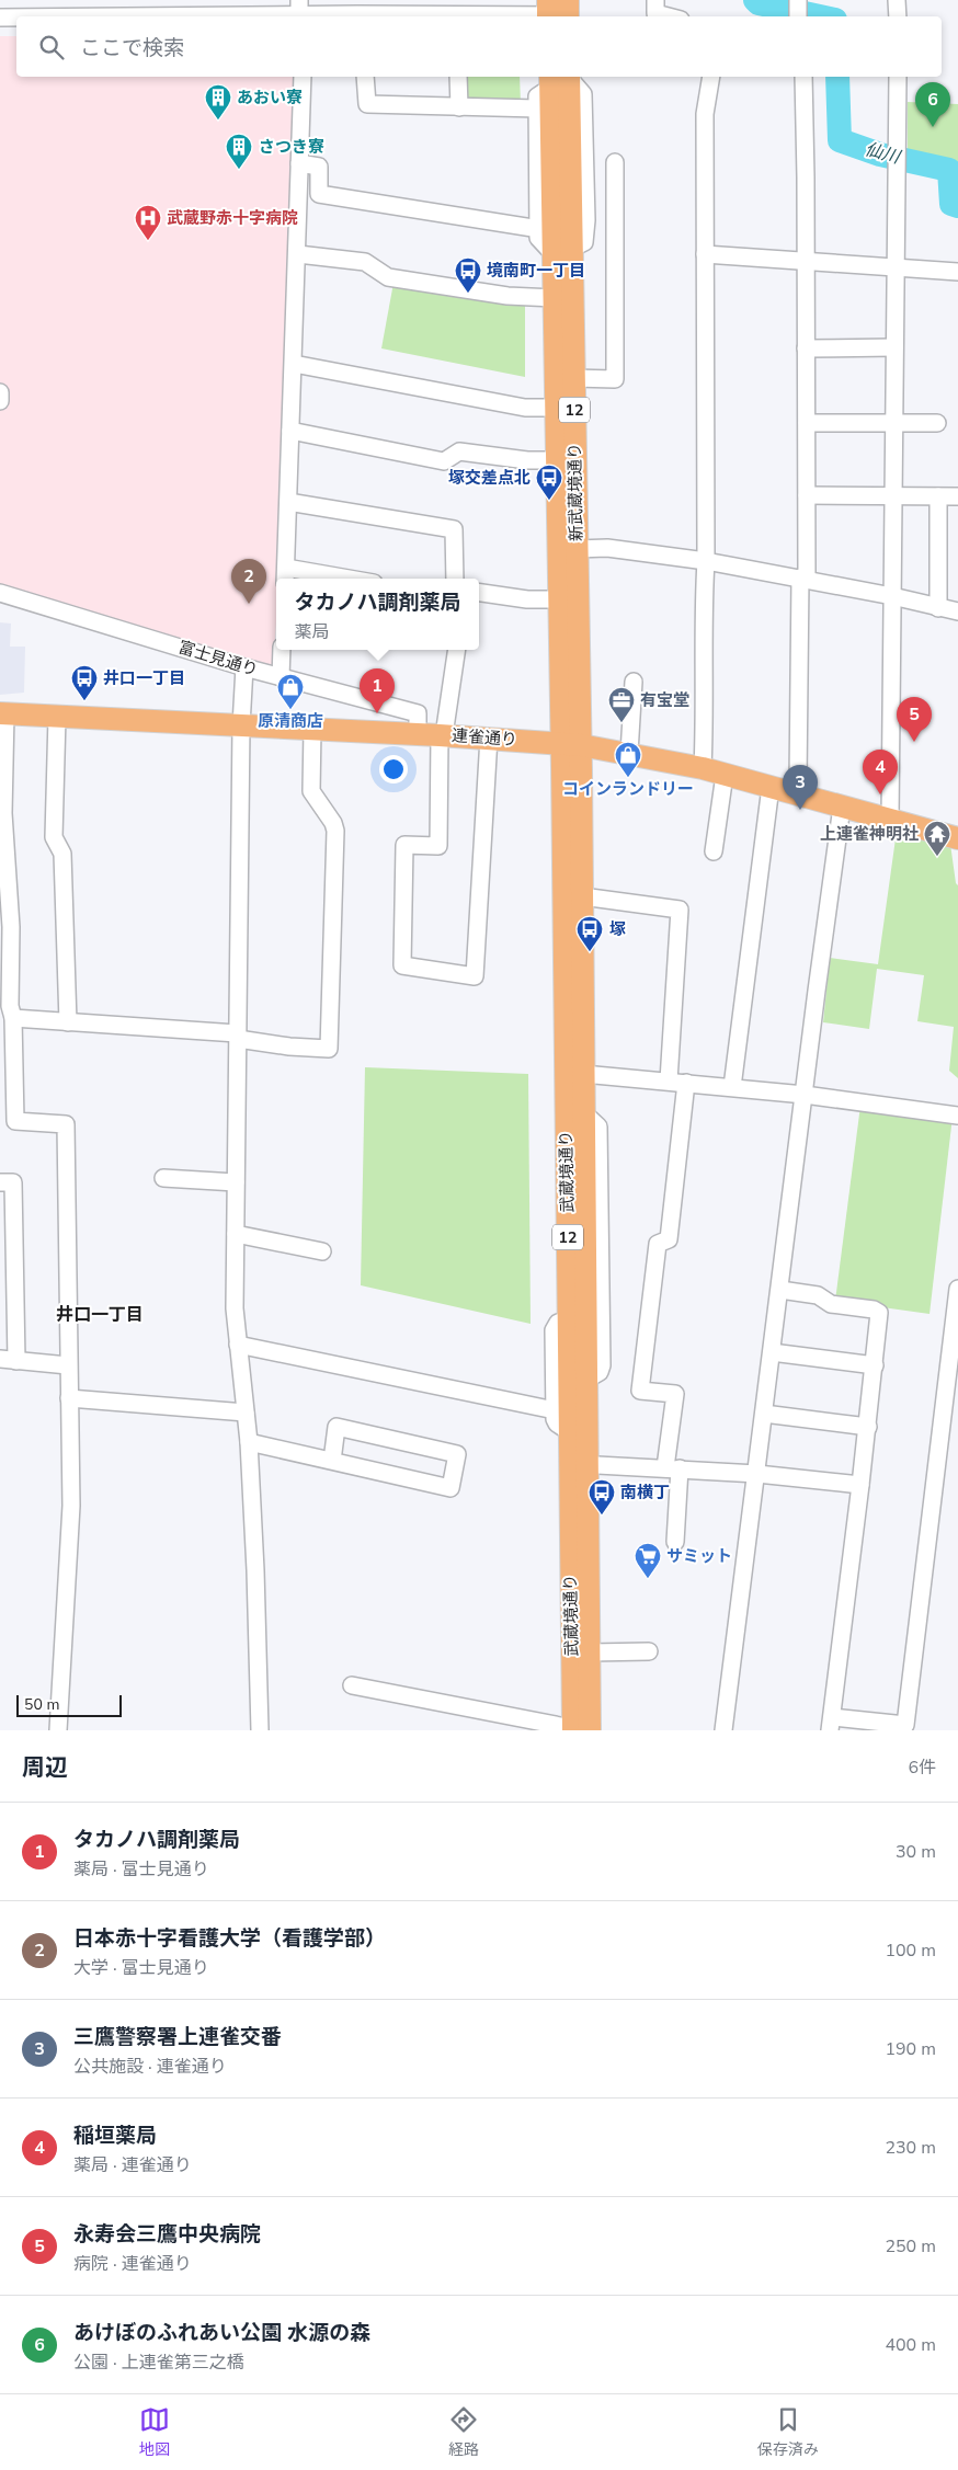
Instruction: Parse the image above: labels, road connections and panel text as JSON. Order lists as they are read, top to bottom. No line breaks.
{"streets":{"main road":["12","新武蔵境通り","連雀通り","武蔵境通り"],"street":["富士見通り"]},"crossings":[["新武蔵境通り","連雀通り"],["新武蔵境通り","武蔵境通り"],["富士見通り","連雀通り"],["連雀通り","武蔵境通り"]],"districts":["井口一丁目"],"water":["仙川"],"places":{"building":["あおい寮","さつき寮"],"hospital":["武蔵野赤十字病院"],"bus stop":["境南町一丁目","塚交差点北","井口一丁目","塚","南横丁"],"shop":["原清商店","コインランドリー"],"office":["有宝堂"],"temple":["上連雀神明社"],"supermarket":["サミット"]},"scale_bar":"50 m","page":{"search":"ここで検索","pins":["6","2","1","5","4","3"],"popup":["タカノハ調剤薬局","薬局"],"scale":"50 m","heading":["周辺","6件"],"list":[{"mark":"1","name":"タカノハ調剤薬局","note":"薬局 · 富士見通り","value":"30 m"},{"mark":"2","name":"日本赤十字看護大学（看護学部）","note":"大学 · 富士見通り","value":"100 m"},{"mark":"3","name":"三鷹警察署上連雀交番","note":"公共施設 · 連雀通り","value":"190 m"},{"mark":"4","name":"稲垣薬局","note":"薬局 · 連雀通り","value":"230 m"},{"mark":"5","name":"永寿会三鷹中央病院","note":"病院 · 連雀通り","value":"250 m"},{"mark":"6","name":"あけぼのふれあい公園 水源の森","note":"公園 · 上連雀第三之橋","value":"400 m"}],"nav":["地図","経路","保存済み"]}}
